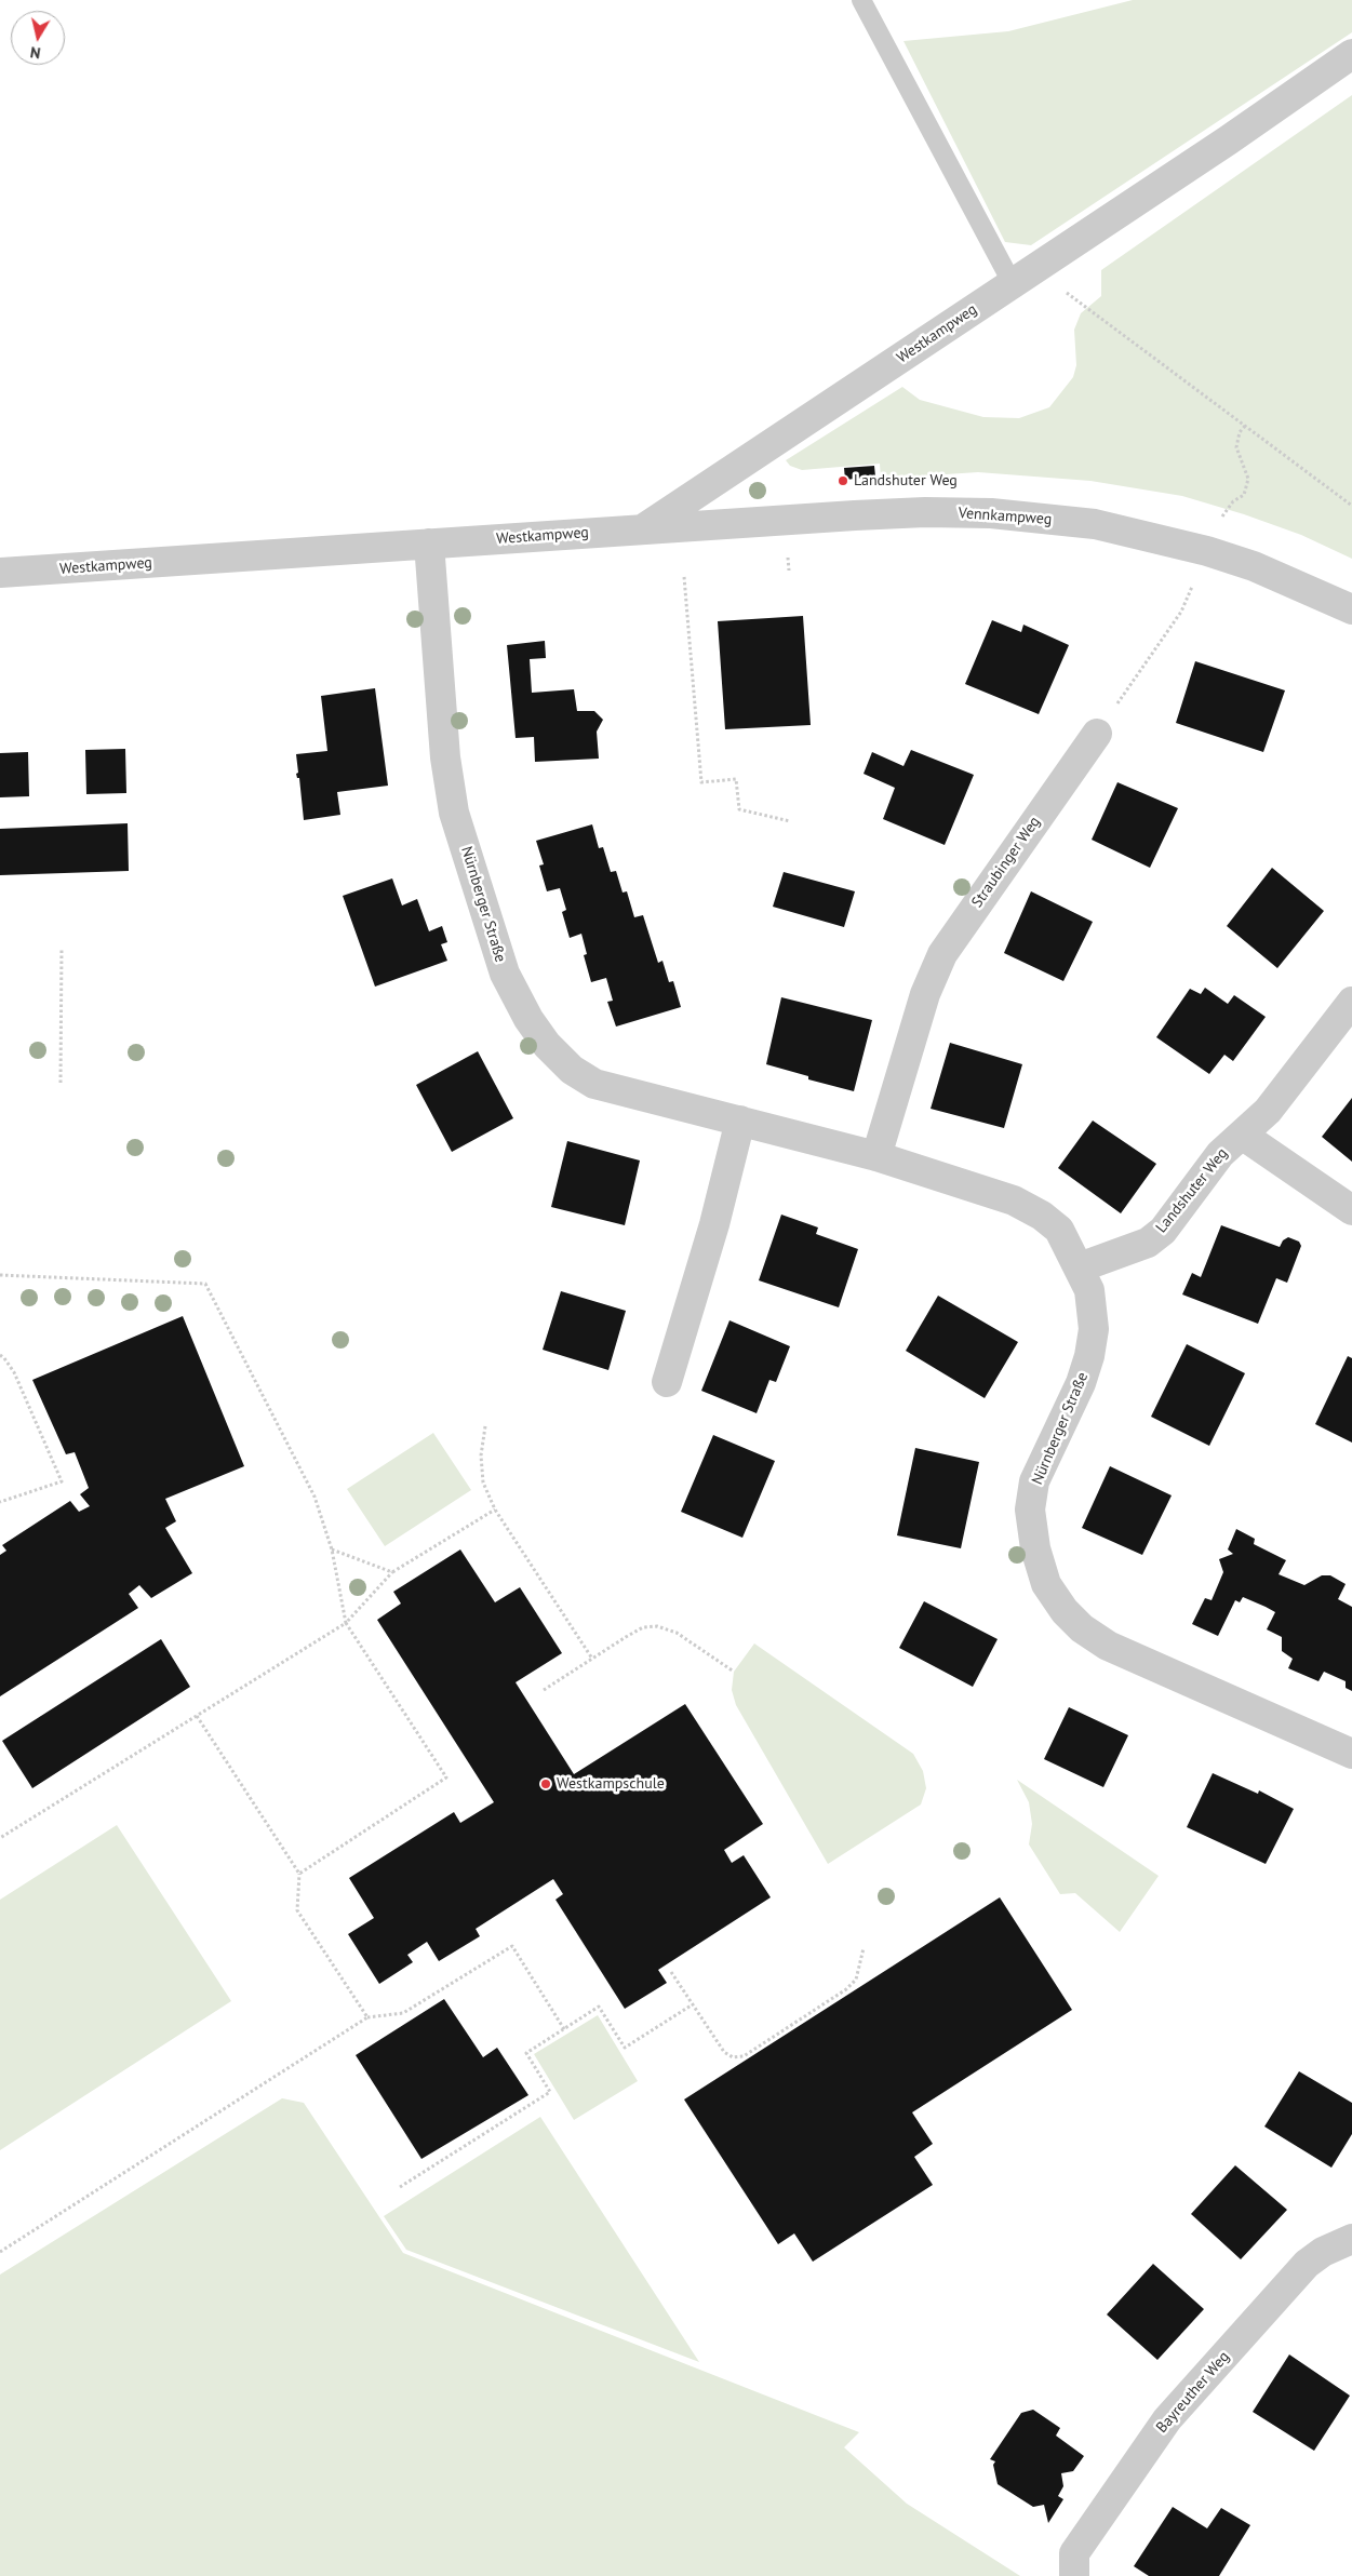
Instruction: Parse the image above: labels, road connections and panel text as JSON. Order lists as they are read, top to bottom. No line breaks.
{"streets":{"street":["Westkampweg","Vennkampweg","Straubinger Weg","Nürnberger Straße","Landshuter Weg","Bayreuther Weg"]},"crossings":[["Westkampweg","Vennkampweg"],["Westkampweg","Nürnberger Straße"],["Straubinger Weg","Nürnberger Straße"],["Nürnberger Straße","Landshuter Weg"]],"places":["Landshuter Weg","Westkampschule"],"north":"bottom"}
